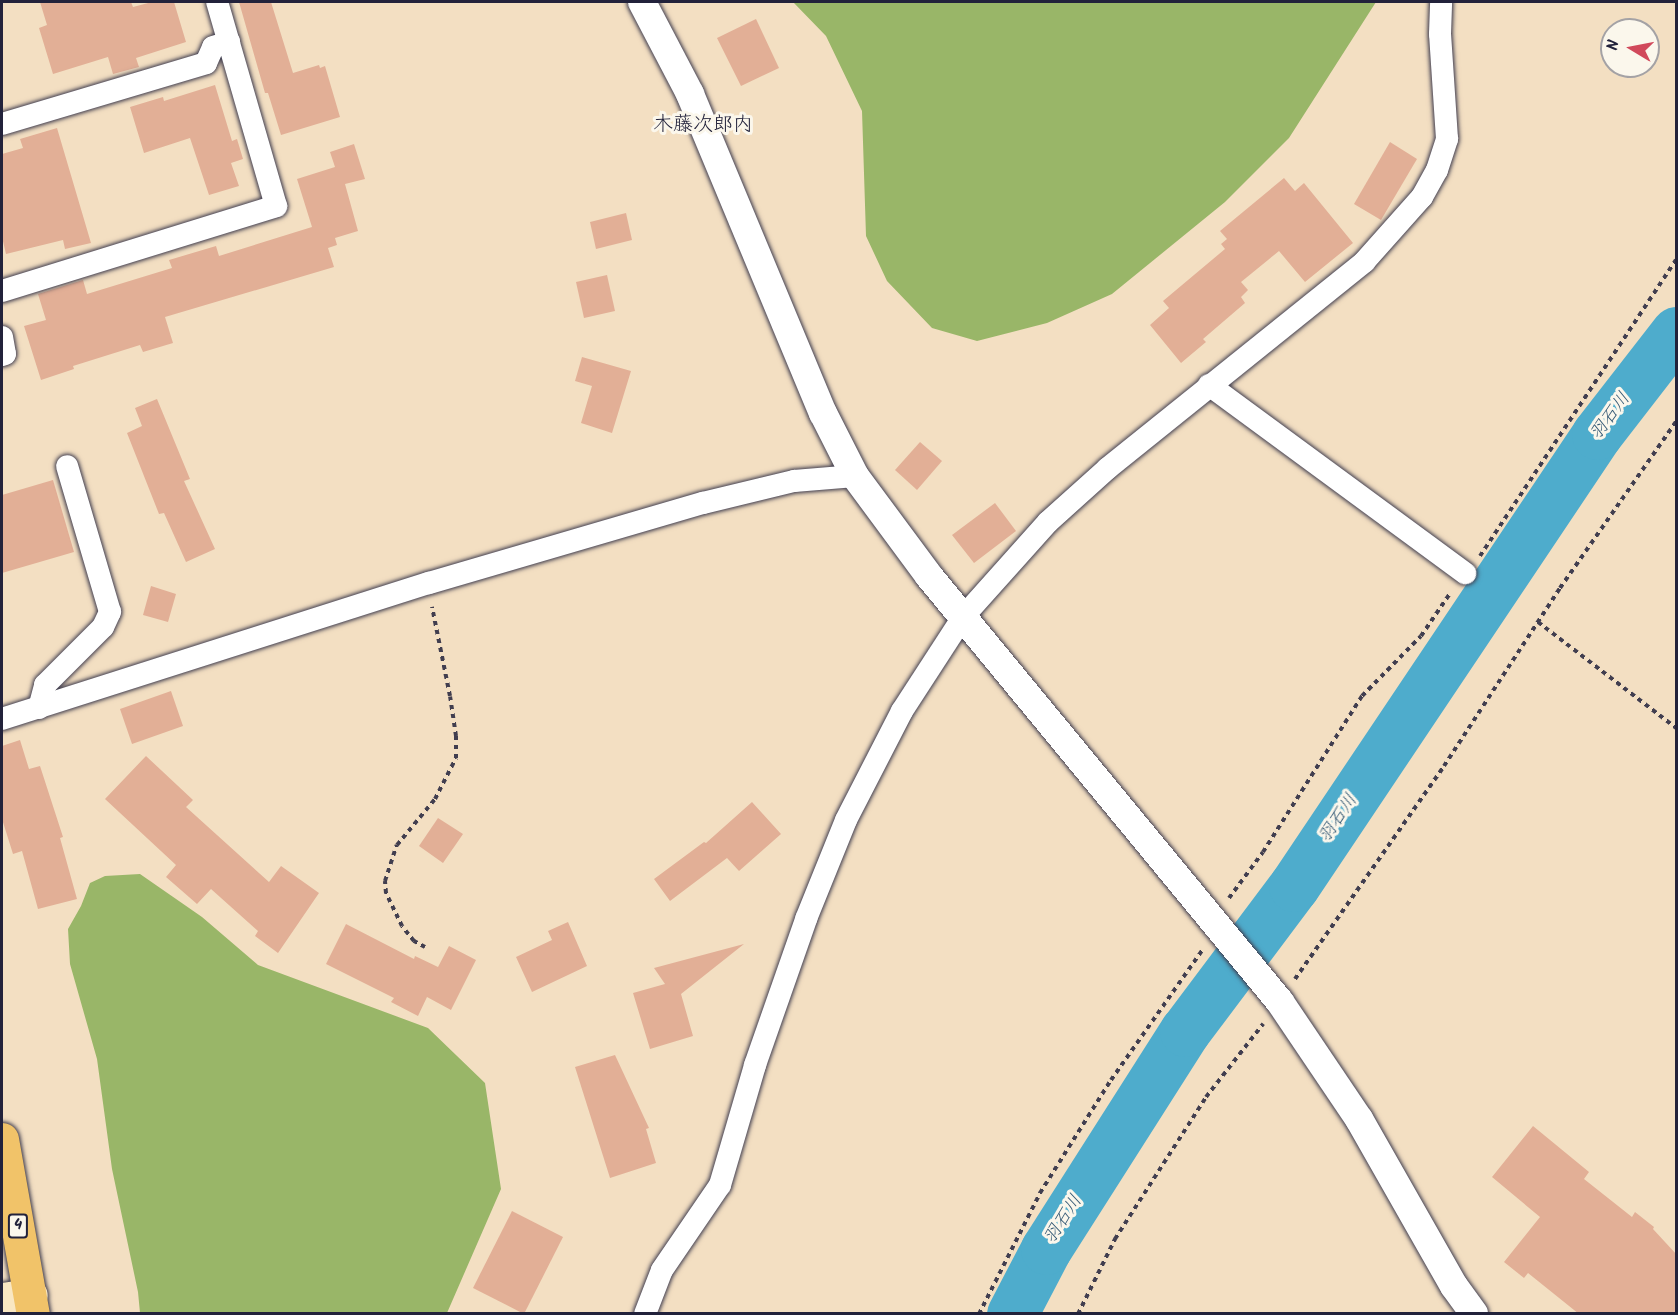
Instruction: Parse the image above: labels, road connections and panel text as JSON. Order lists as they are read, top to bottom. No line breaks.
{"streets":{"highway":["4"]},"districts":["木藤次郎内"],"water":["羽石川"],"north":"left"}
